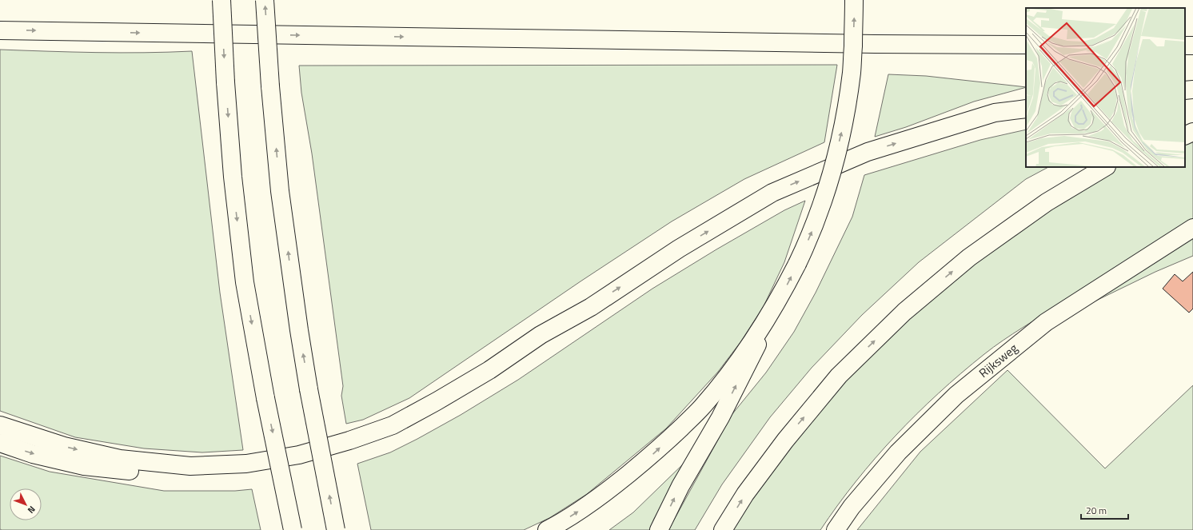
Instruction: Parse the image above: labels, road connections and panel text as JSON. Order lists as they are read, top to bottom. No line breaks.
{"streets":{"main road":["Rijksweg"]},"scale_bar":"20 m","north":"bottom right"}
